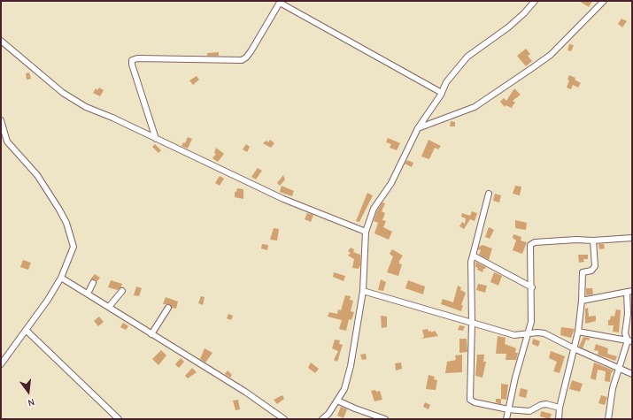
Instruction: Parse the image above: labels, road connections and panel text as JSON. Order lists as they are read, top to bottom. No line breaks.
{"north":"bottom"}
